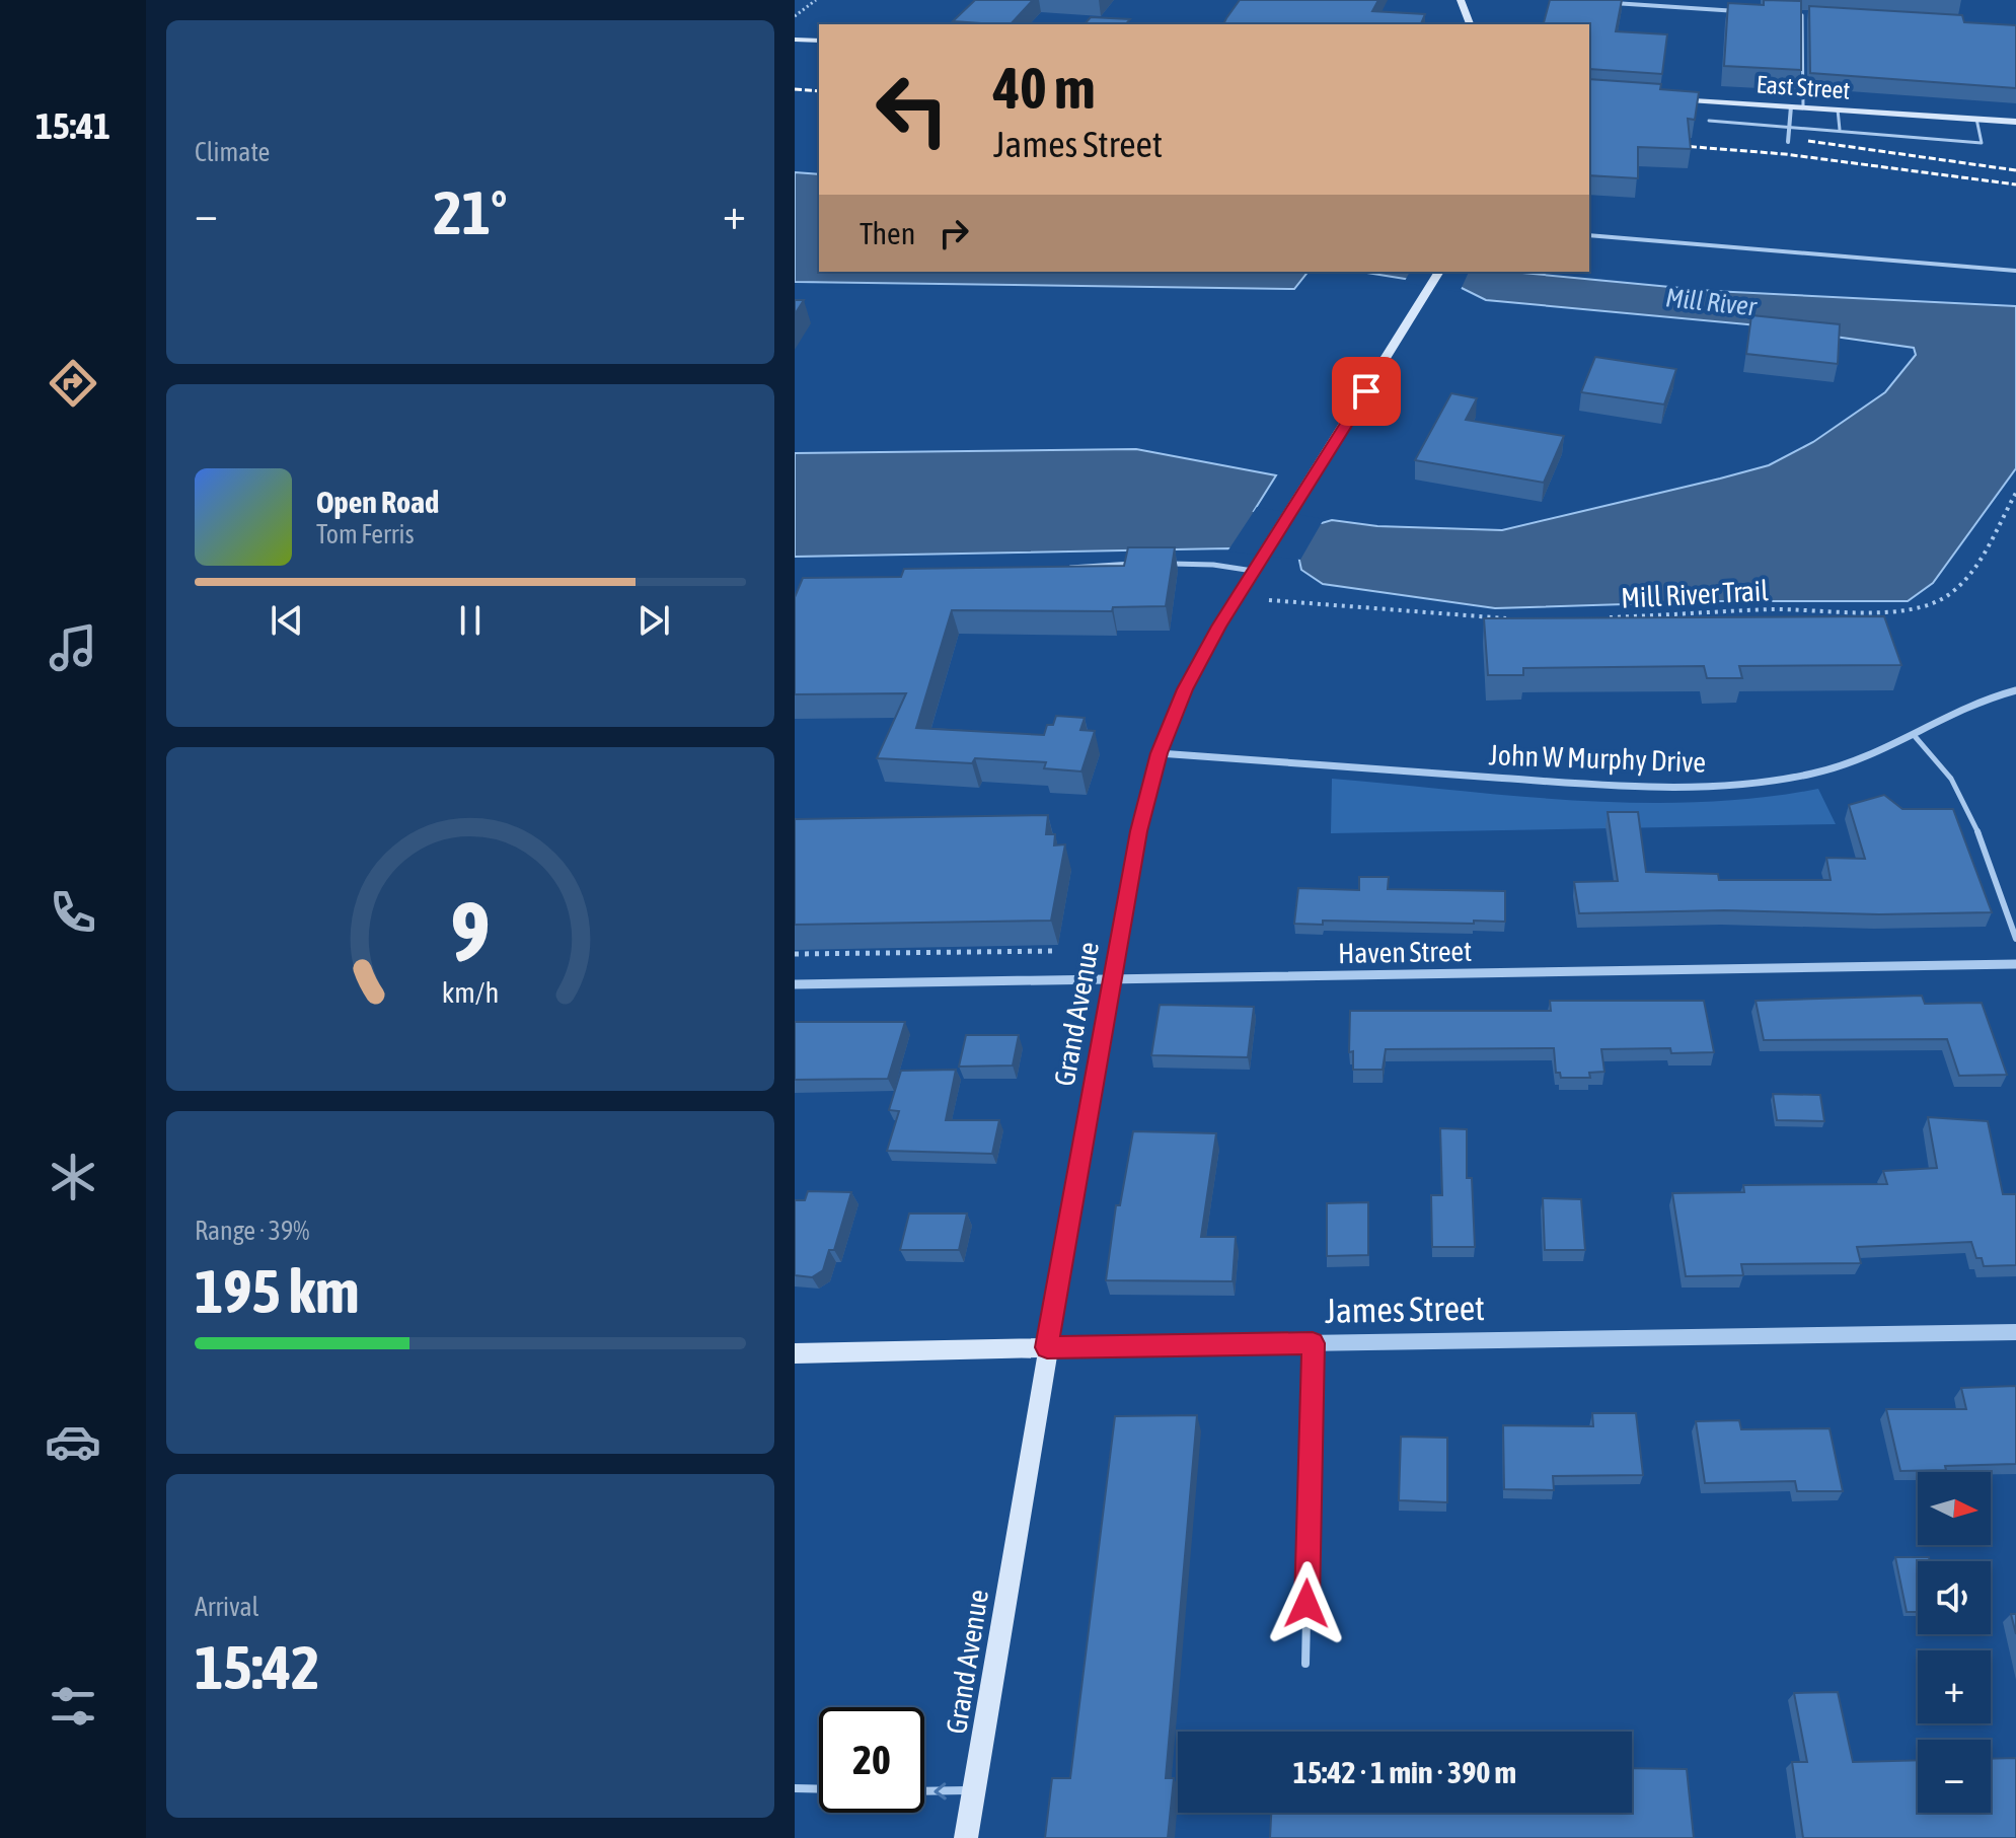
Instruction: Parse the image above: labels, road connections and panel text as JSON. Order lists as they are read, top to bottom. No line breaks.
{"streets":{"main road":["East Street","Grand Avenue","James Street"],"street":["John W Murphy Drive","Haven Street"],"path":["Mill River Trail"]},"crossings":[["John W Murphy Drive","Grand Avenue"],["Haven Street","Grand Avenue"],["Grand Avenue","James Street"]],"water":["Mill River"],"north":"right","page":{"tabs":"15:41","tile":["Climate",["Range · 39%","195 km"],["Arrival","15:42"]],"turn":["40 m","James Street"],"heat":["−","21°","+"],"then":"Then","song":["Open Road","Tom Ferris"],"map_buttons":["+","−"],"limit":"20","trip":"15:42 · 1 min · 390 m","gauge":["9","km/h"]}}
